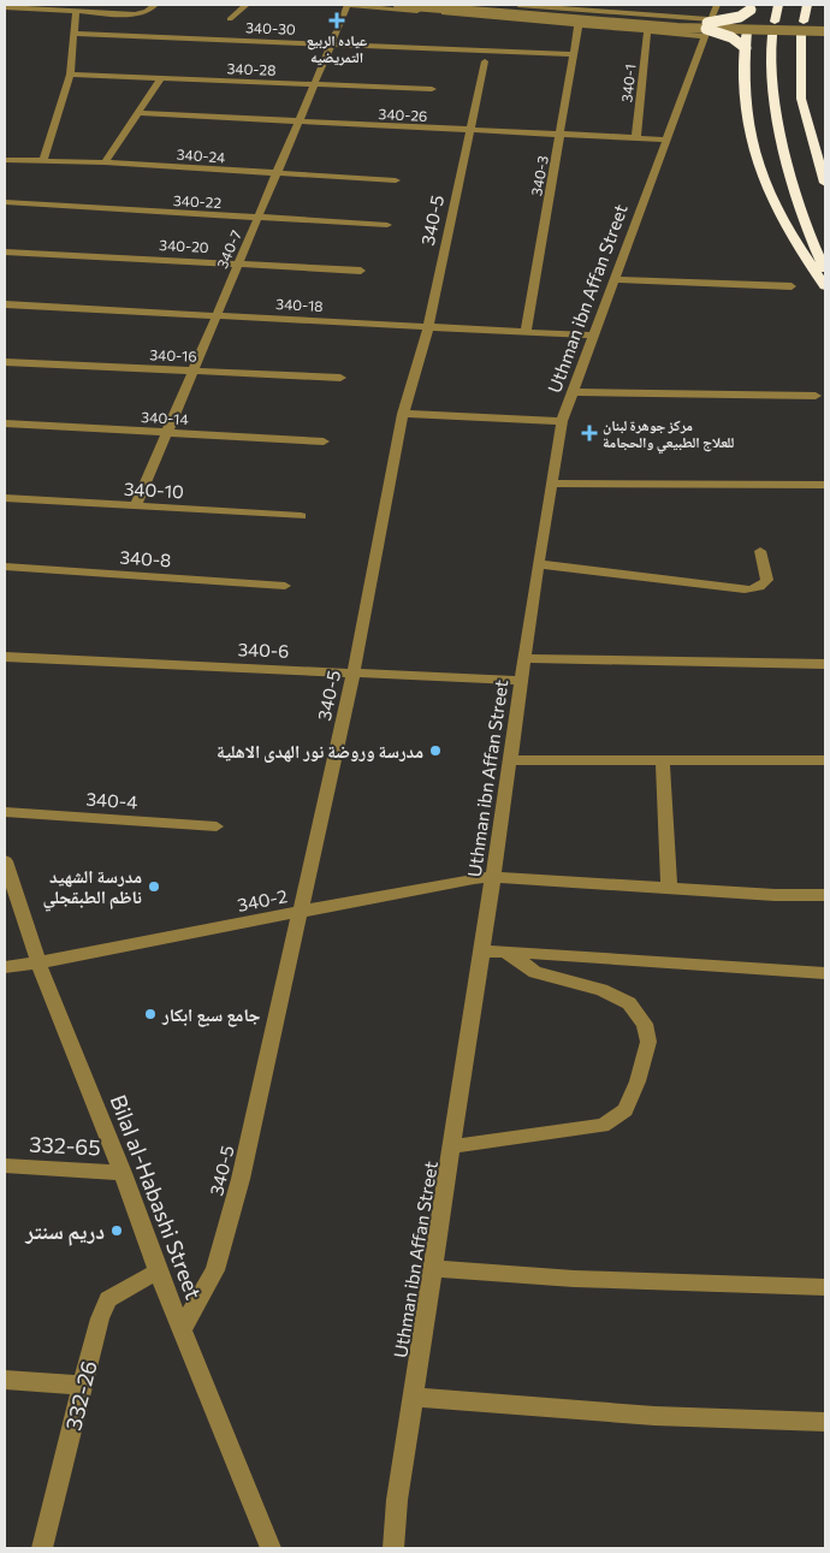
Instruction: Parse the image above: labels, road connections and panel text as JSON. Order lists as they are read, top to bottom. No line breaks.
{"streets":{"street":["340-30","340-28","340-1","340-26","340-24","340-3","340-22","340-5","340-20","340-7","Uthman ibn Affan Street","340-18","340-16","340-14","340-10","340-8","340-6","340-4","340-2","332-65","Bilal al-Habashi Street","332-26"]},"crossings":[["340-30","340-3"],["340-30","340-7"],["340-28","340-7"],["340-1","340-26"],["340-26","340-3"],["340-26","340-5"],["340-26","340-7"],["340-26","Uthman ibn Affan Street"],["340-24","340-7"],["340-3","340-18"],["340-22","340-7"],["340-5","340-18"],["340-5","340-6"],["340-5","340-2"],["340-5","Bilal al-Habashi Street"],["340-20","340-7"],["340-7","340-18"],["340-7","340-16"],["340-7","340-14"],["340-7","340-10"],["Uthman ibn Affan Street","340-18"],["Uthman ibn Affan Street","340-6"],["Uthman ibn Affan Street","340-2"],["340-2","Bilal al-Habashi Street"],["332-65","Bilal al-Habashi Street"],["Bilal al-Habashi Street","332-26"]],"places":{"health":["عياده الربيع التمريضيه","مركز جوهرة لبنان للعلاج الطبيعي والحجامة"],"other":["مدرسة وروضة نور الهدى الاهلية","مدرسة الشهيد ناظم الطبقجلي","جامع سبع ابكار","دريم سنتر"]}}
